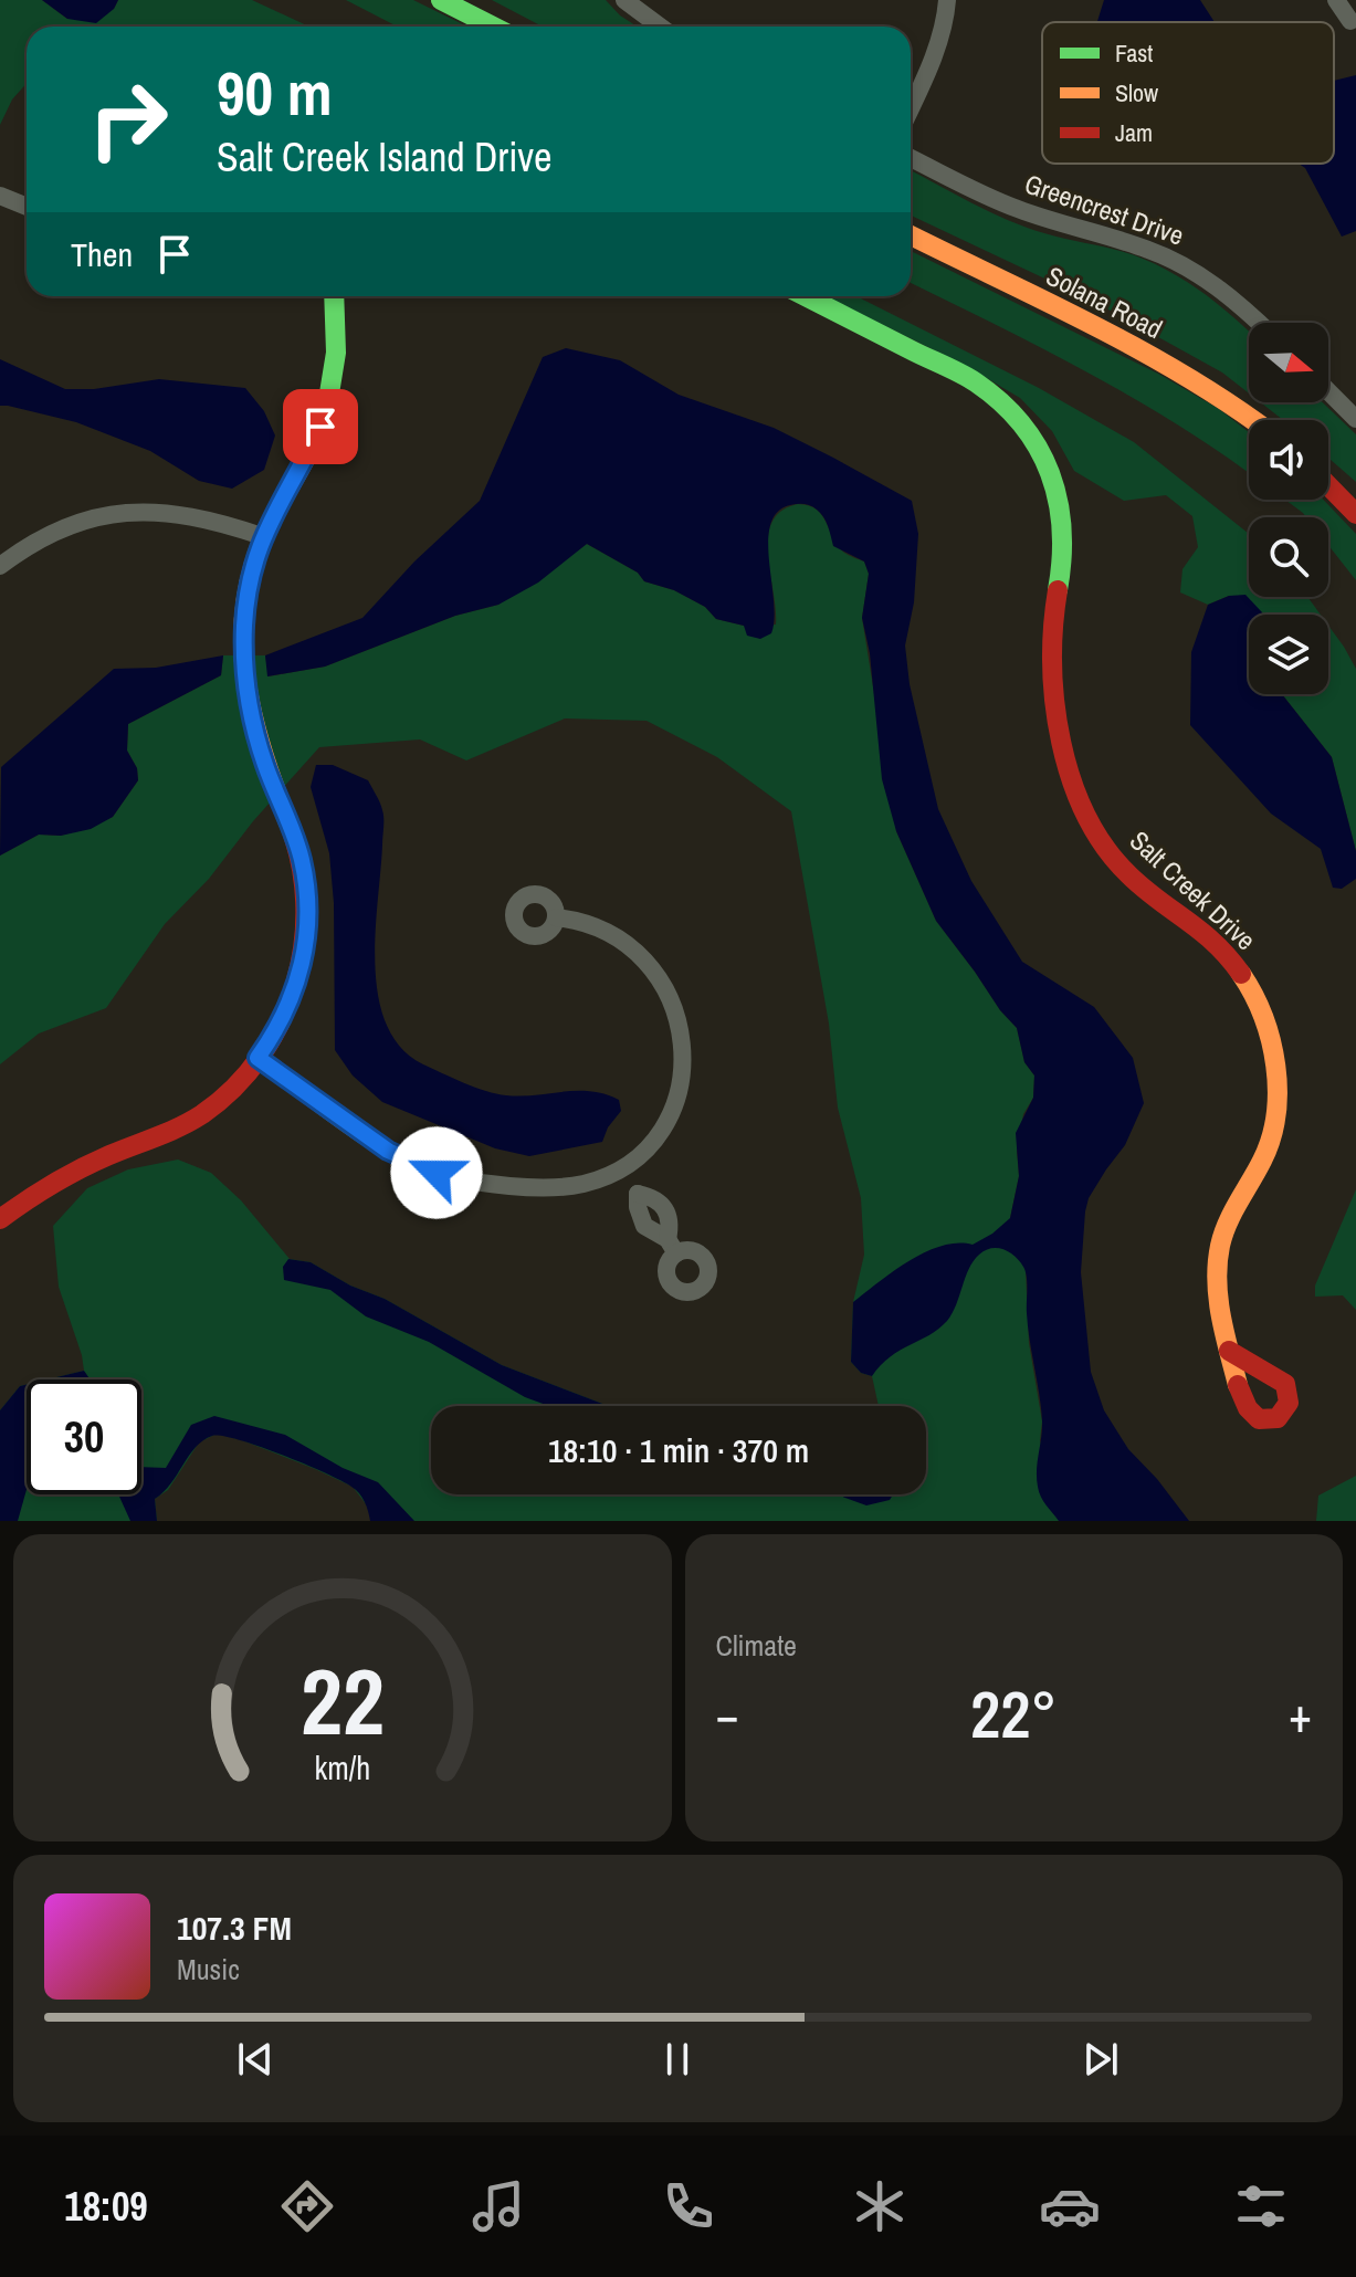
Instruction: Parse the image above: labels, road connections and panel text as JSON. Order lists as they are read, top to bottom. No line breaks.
{"streets":{"street":["Greencrest Drive","Solana Road","Salt Creek Drive"]},"legend":["Fast","Slow","Jam"],"north":"right","page":{"turn":["90 m","Salt Creek Island Drive"],"then":"Then","limit":"30","trip":"18:10 · 1 min · 370 m","tile":"Climate","heat":["−","22°","+"],"song":["107.3 FM","Music"],"tabs":"18:09","gauge":["22","km/h"]}}
